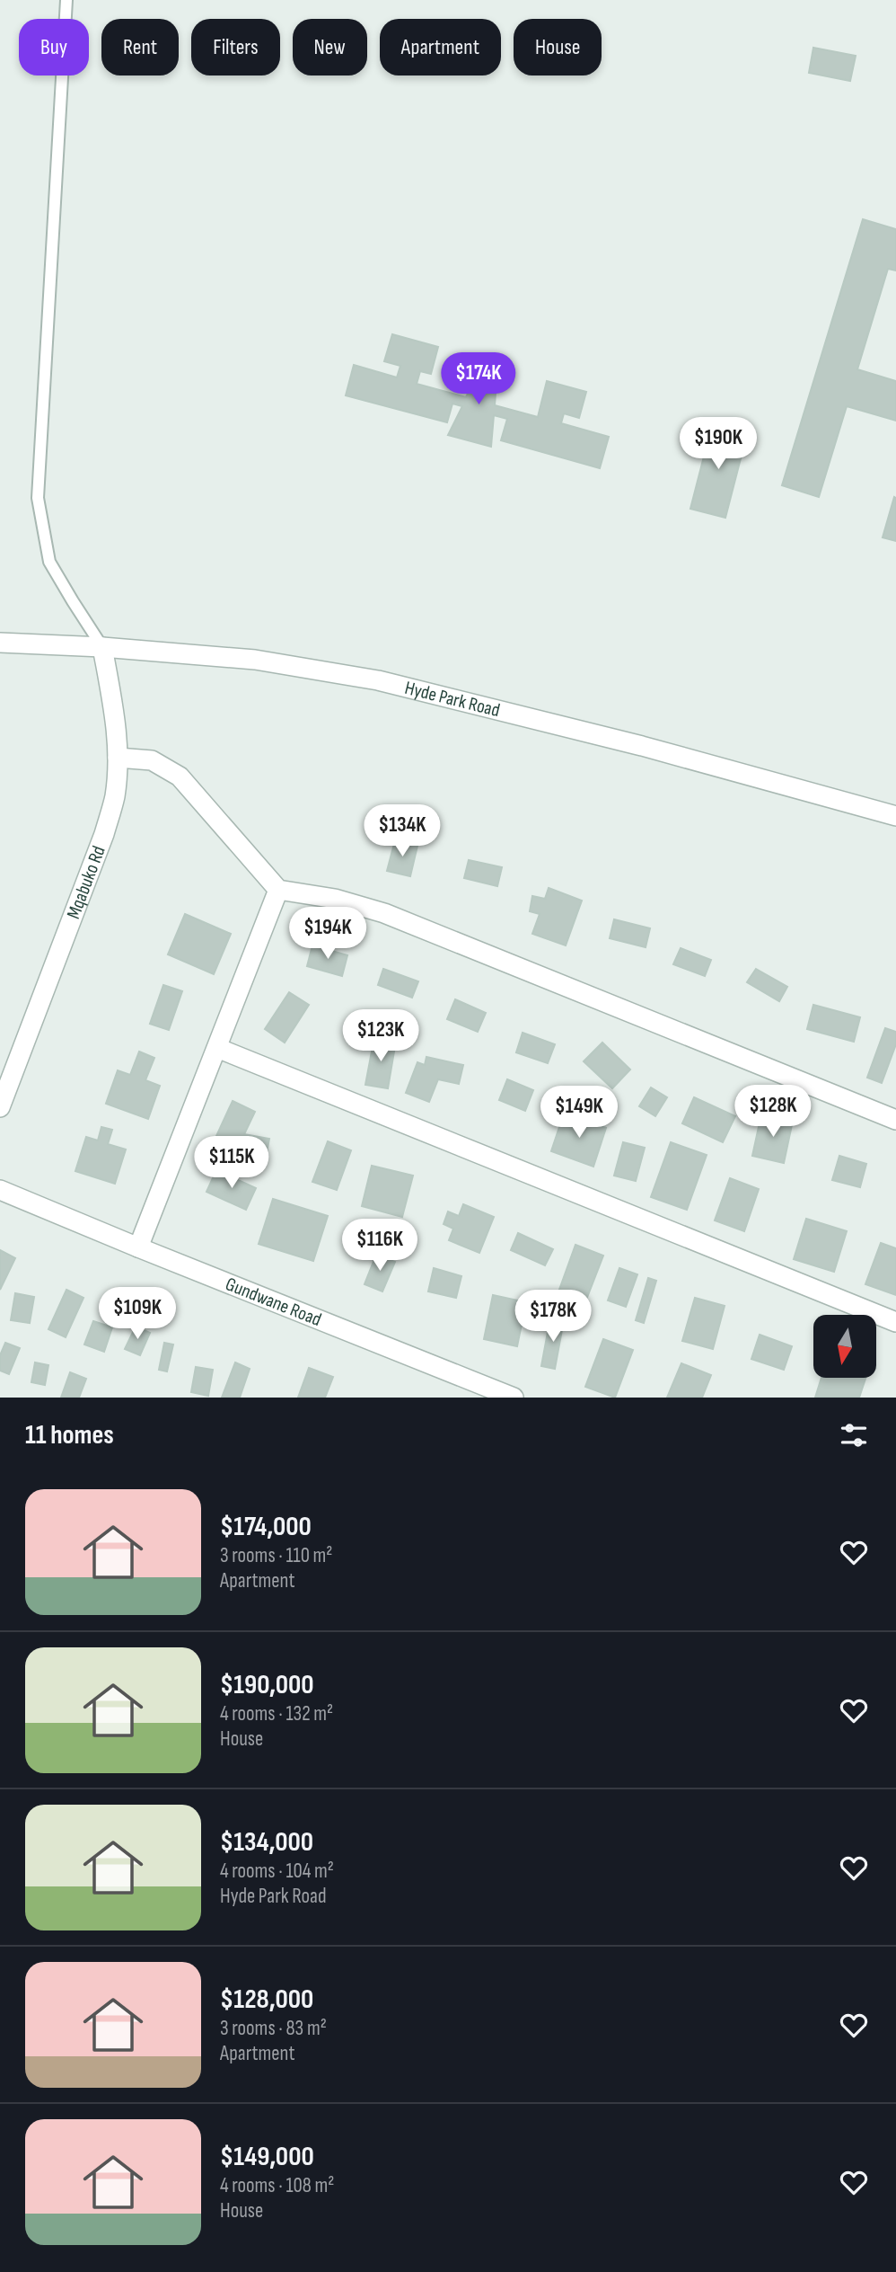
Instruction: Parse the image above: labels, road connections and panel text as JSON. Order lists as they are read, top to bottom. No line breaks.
{"streets":{"street":["Hyde Park Road","Mqabuko Rd","Gundwane Road"]},"crossings":[["Hyde Park Road","Mqabuko Rd"]],"north":"bottom","page":{"chip":["Buy","Rent","Filters","New","Apartment","House"],"price":["$174K","$190K","$134K","$194K","$123K","$128K","$149K","$115K","$116K","$109K","$178K"],"heading":"11 homes","list":[{"name":"$174,000","note":"3 rooms · 110 m² · Apartment"},{"name":"$190,000","note":"4 rooms · 132 m² · House"},{"name":"$134,000","note":"4 rooms · 104 m² · Hyde Park Road"},{"name":"$128,000","note":"3 rooms · 83 m² · Apartment"},{"name":"$149,000","note":"4 rooms · 108 m² · House"}]}}
